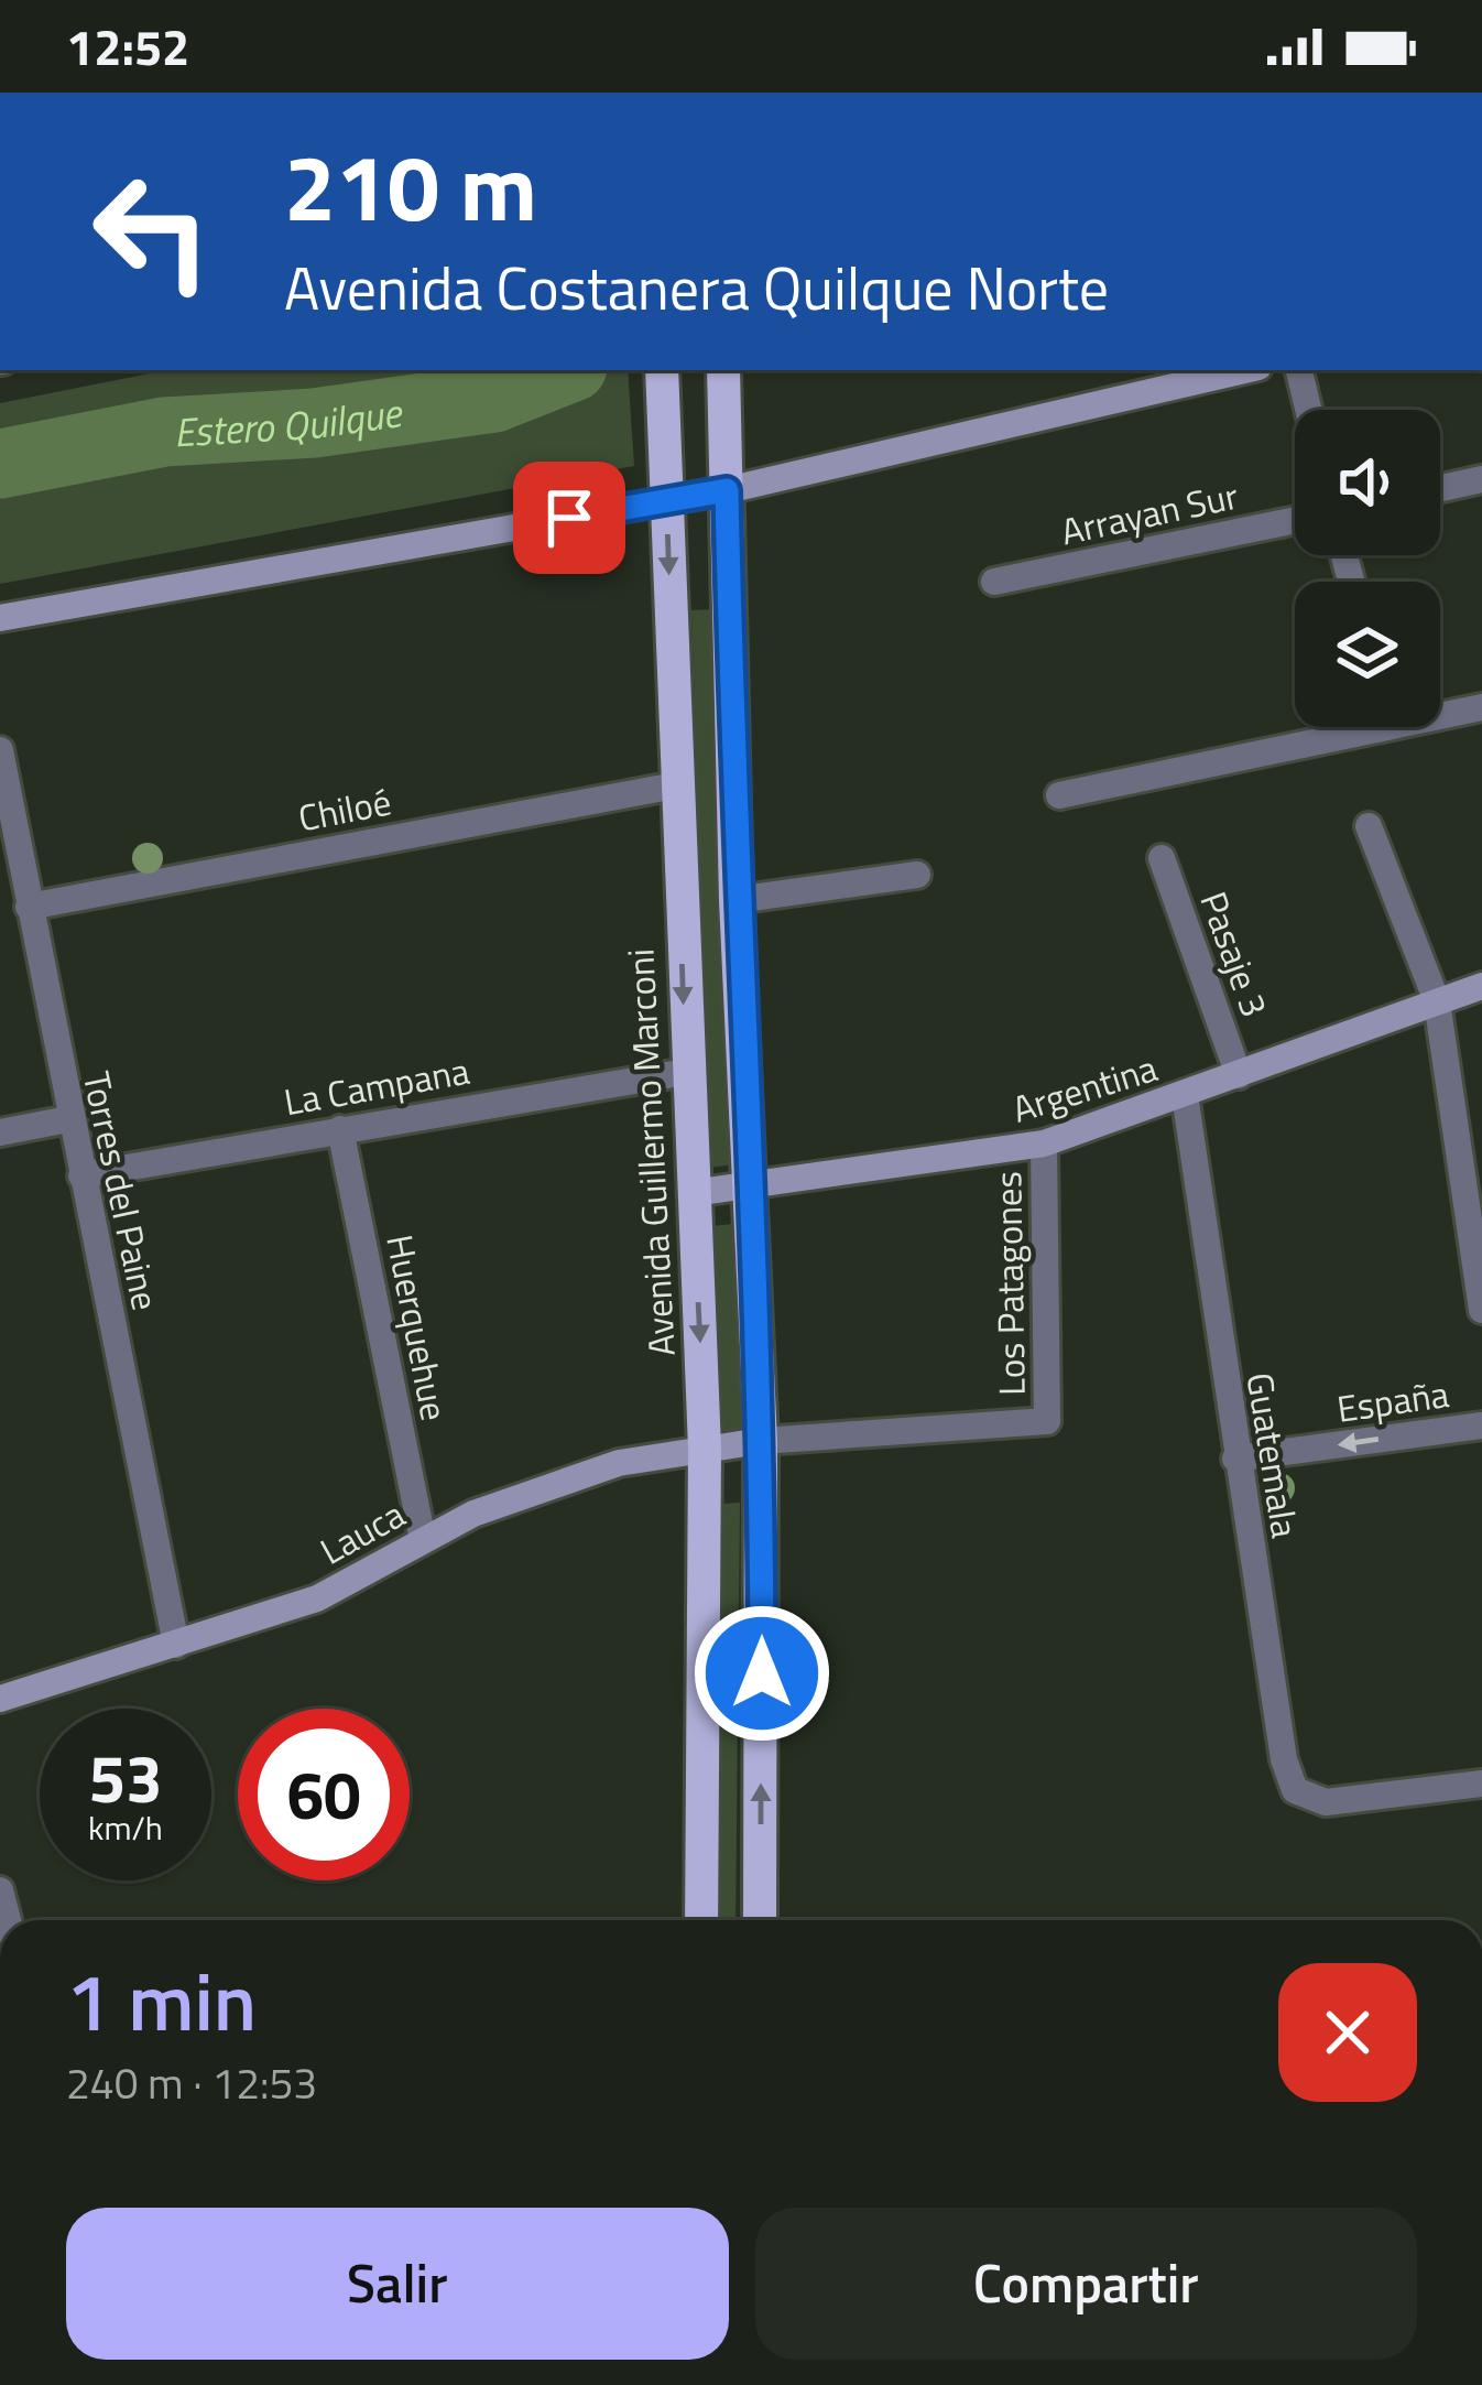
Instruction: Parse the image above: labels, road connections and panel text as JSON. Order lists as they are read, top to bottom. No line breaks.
{"streets":{"main road":["Avenida Guillermo Marconi"],"street":["Arrayan Sur","Chiloé","Pasaje 3","La Campana","Argentina","Torres del Paine","Los Patagones","Huerquehue","España","Guatemala","Lauca"]},"crossings":[["Chiloé","Avenida Guillermo Marconi"],["Chiloé","Torres del Paine"],["Pasaje 3","Argentina"],["La Campana","Avenida Guillermo Marconi"],["La Campana","Torres del Paine"],["La Campana","Huerquehue"],["Argentina","Avenida Guillermo Marconi"],["Argentina","Los Patagones"],["Argentina","Guatemala"],["Avenida Guillermo Marconi","Lauca"],["Torres del Paine","Lauca"],["Los Patagones","Lauca"],["Huerquehue","Lauca"],["España","Guatemala"]],"one_way":["España"],"water":["Estero Quilque"],"page":{"status":"12:52","turn":["210 m","Avenida Costanera Quilque Norte"],"speed":"53 km/h","limit":"60","heading":["1 min","240 m · 12:53"],"buttons":["Salir","Compartir"]}}
